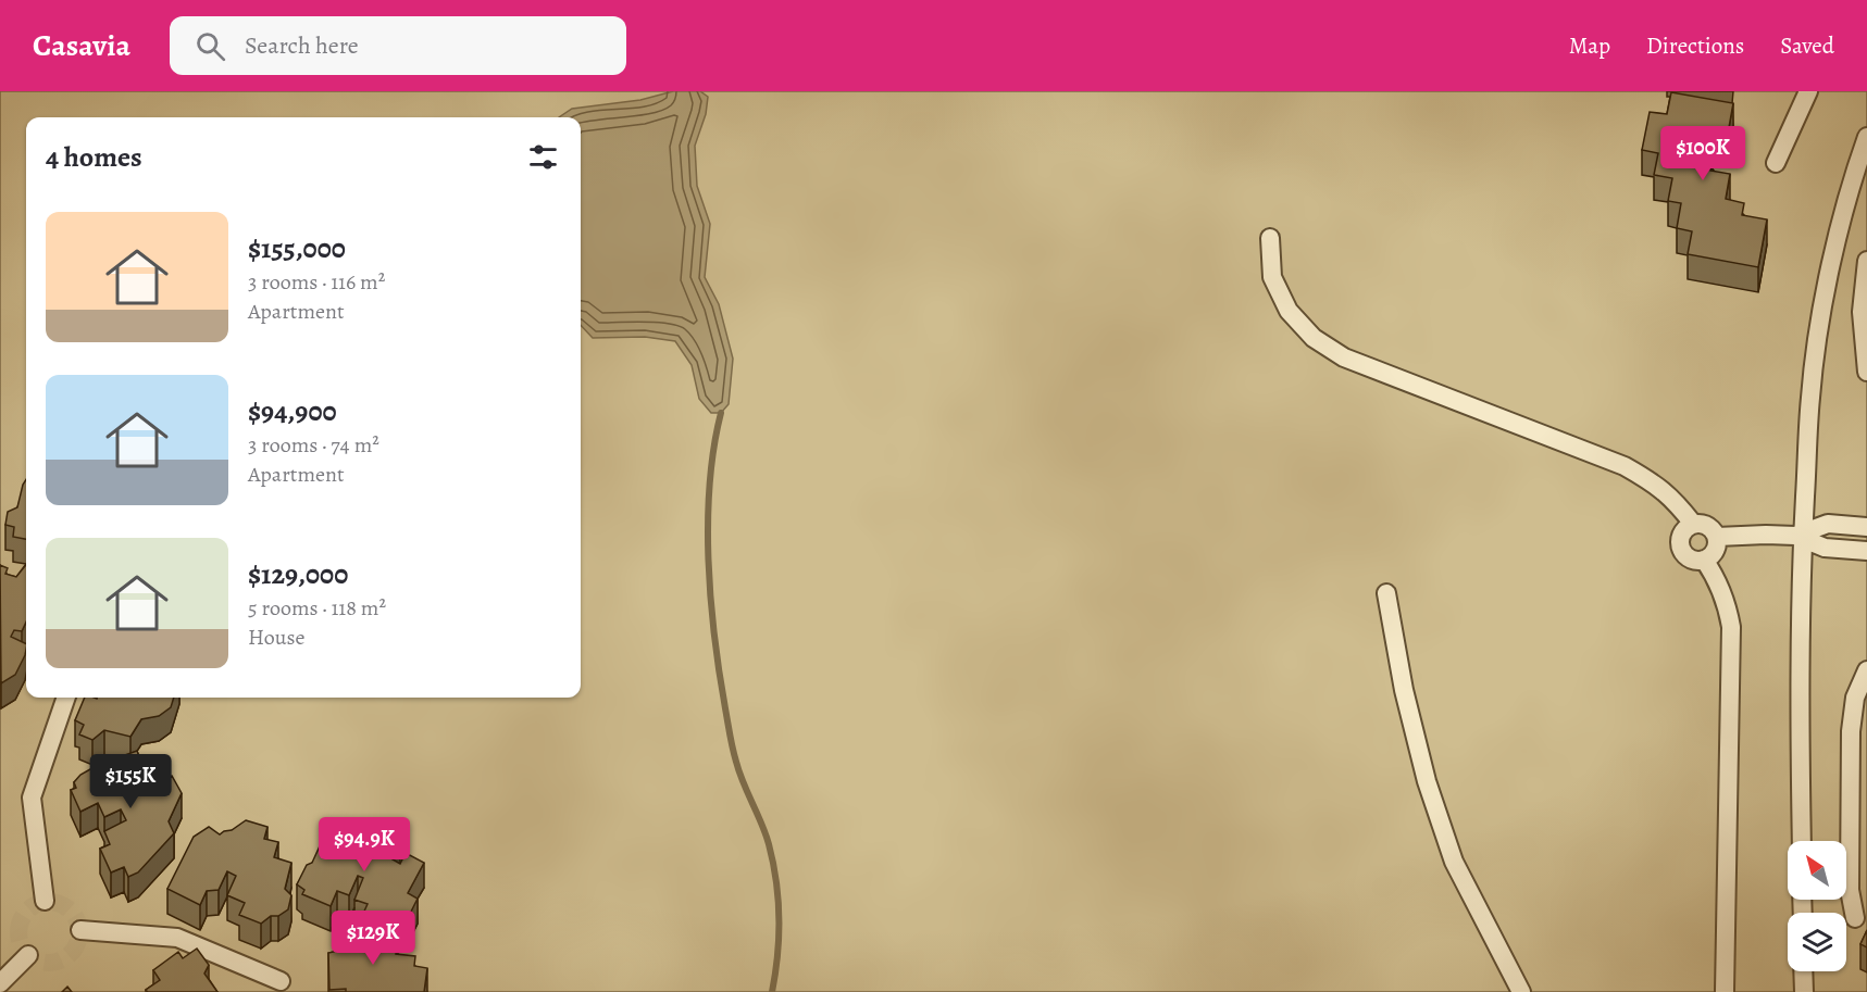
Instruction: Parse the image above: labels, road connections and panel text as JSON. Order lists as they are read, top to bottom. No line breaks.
{"north":"top left","page":{"header":"Casavia","search":"Search here","nav":["Map","Directions","Saved"],"heading":"4 homes","price":["$100K","$155K","$94.9K","$129K"],"list":[{"name":"$155,000","note":"3 rooms · 116 m² · Apartment"},{"name":"$94,900","note":"3 rooms · 74 m² · Apartment"},{"name":"$129,000","note":"5 rooms · 118 m² · House"}]}}
